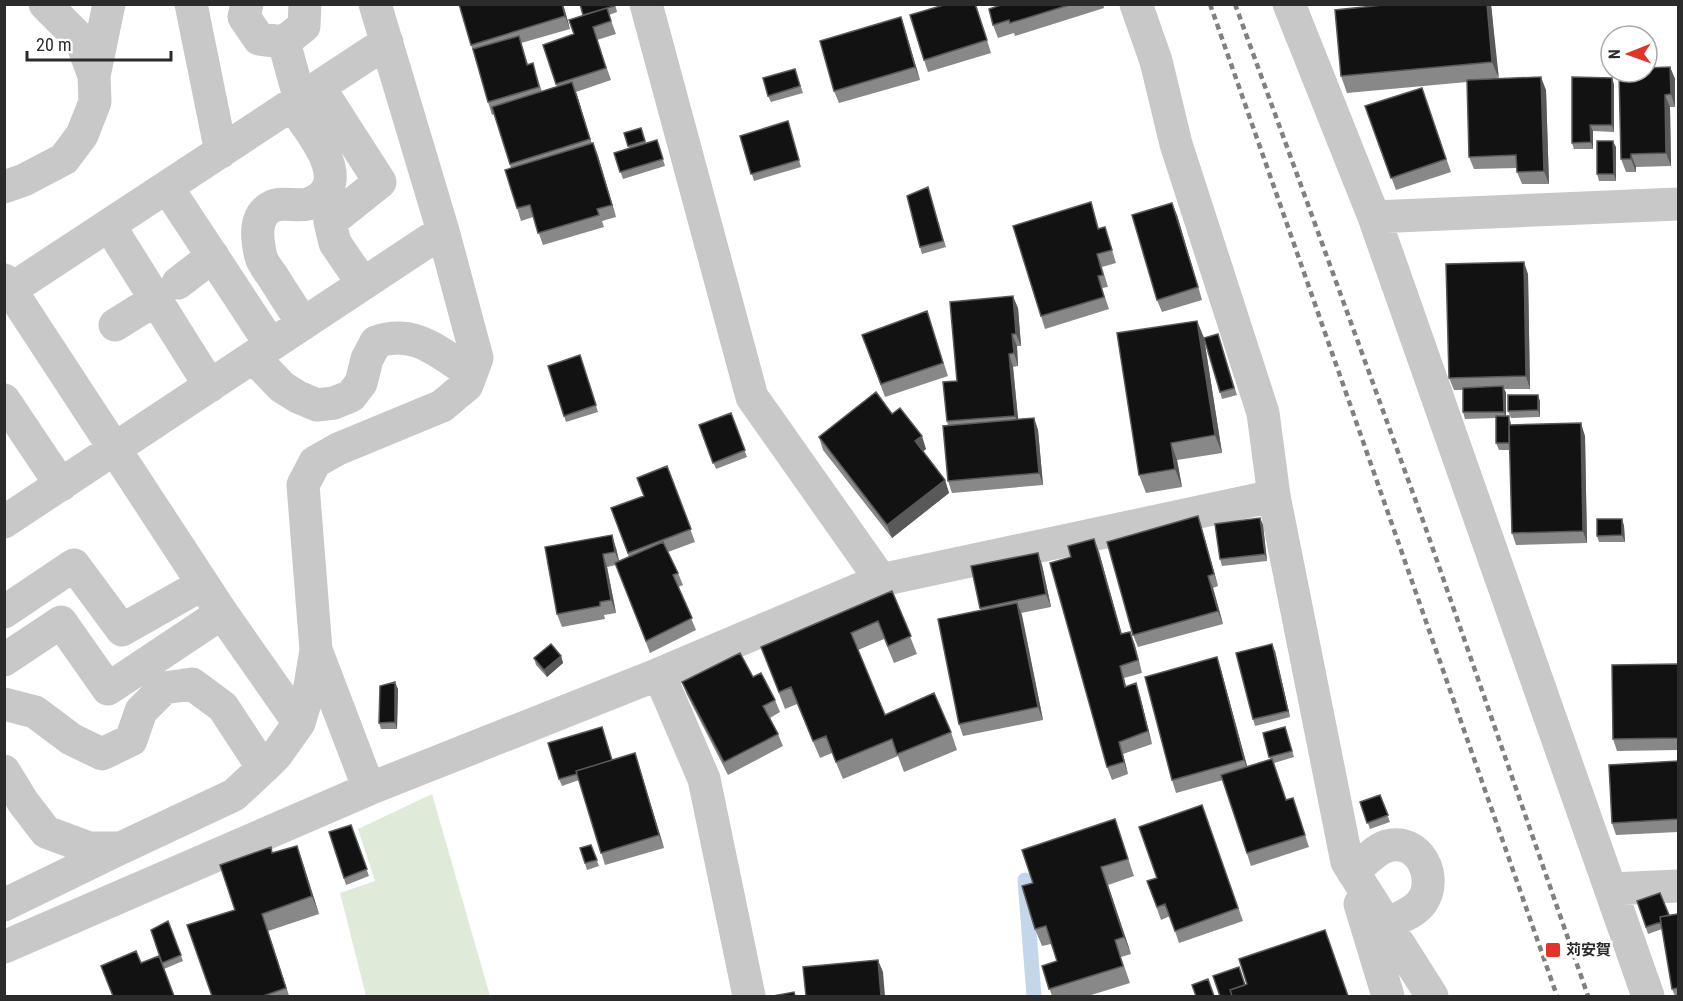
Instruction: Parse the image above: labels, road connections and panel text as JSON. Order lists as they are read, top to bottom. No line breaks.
{"places":{"transit":["苅安賀"]},"scale_bar":"20 m","north":"left"}
